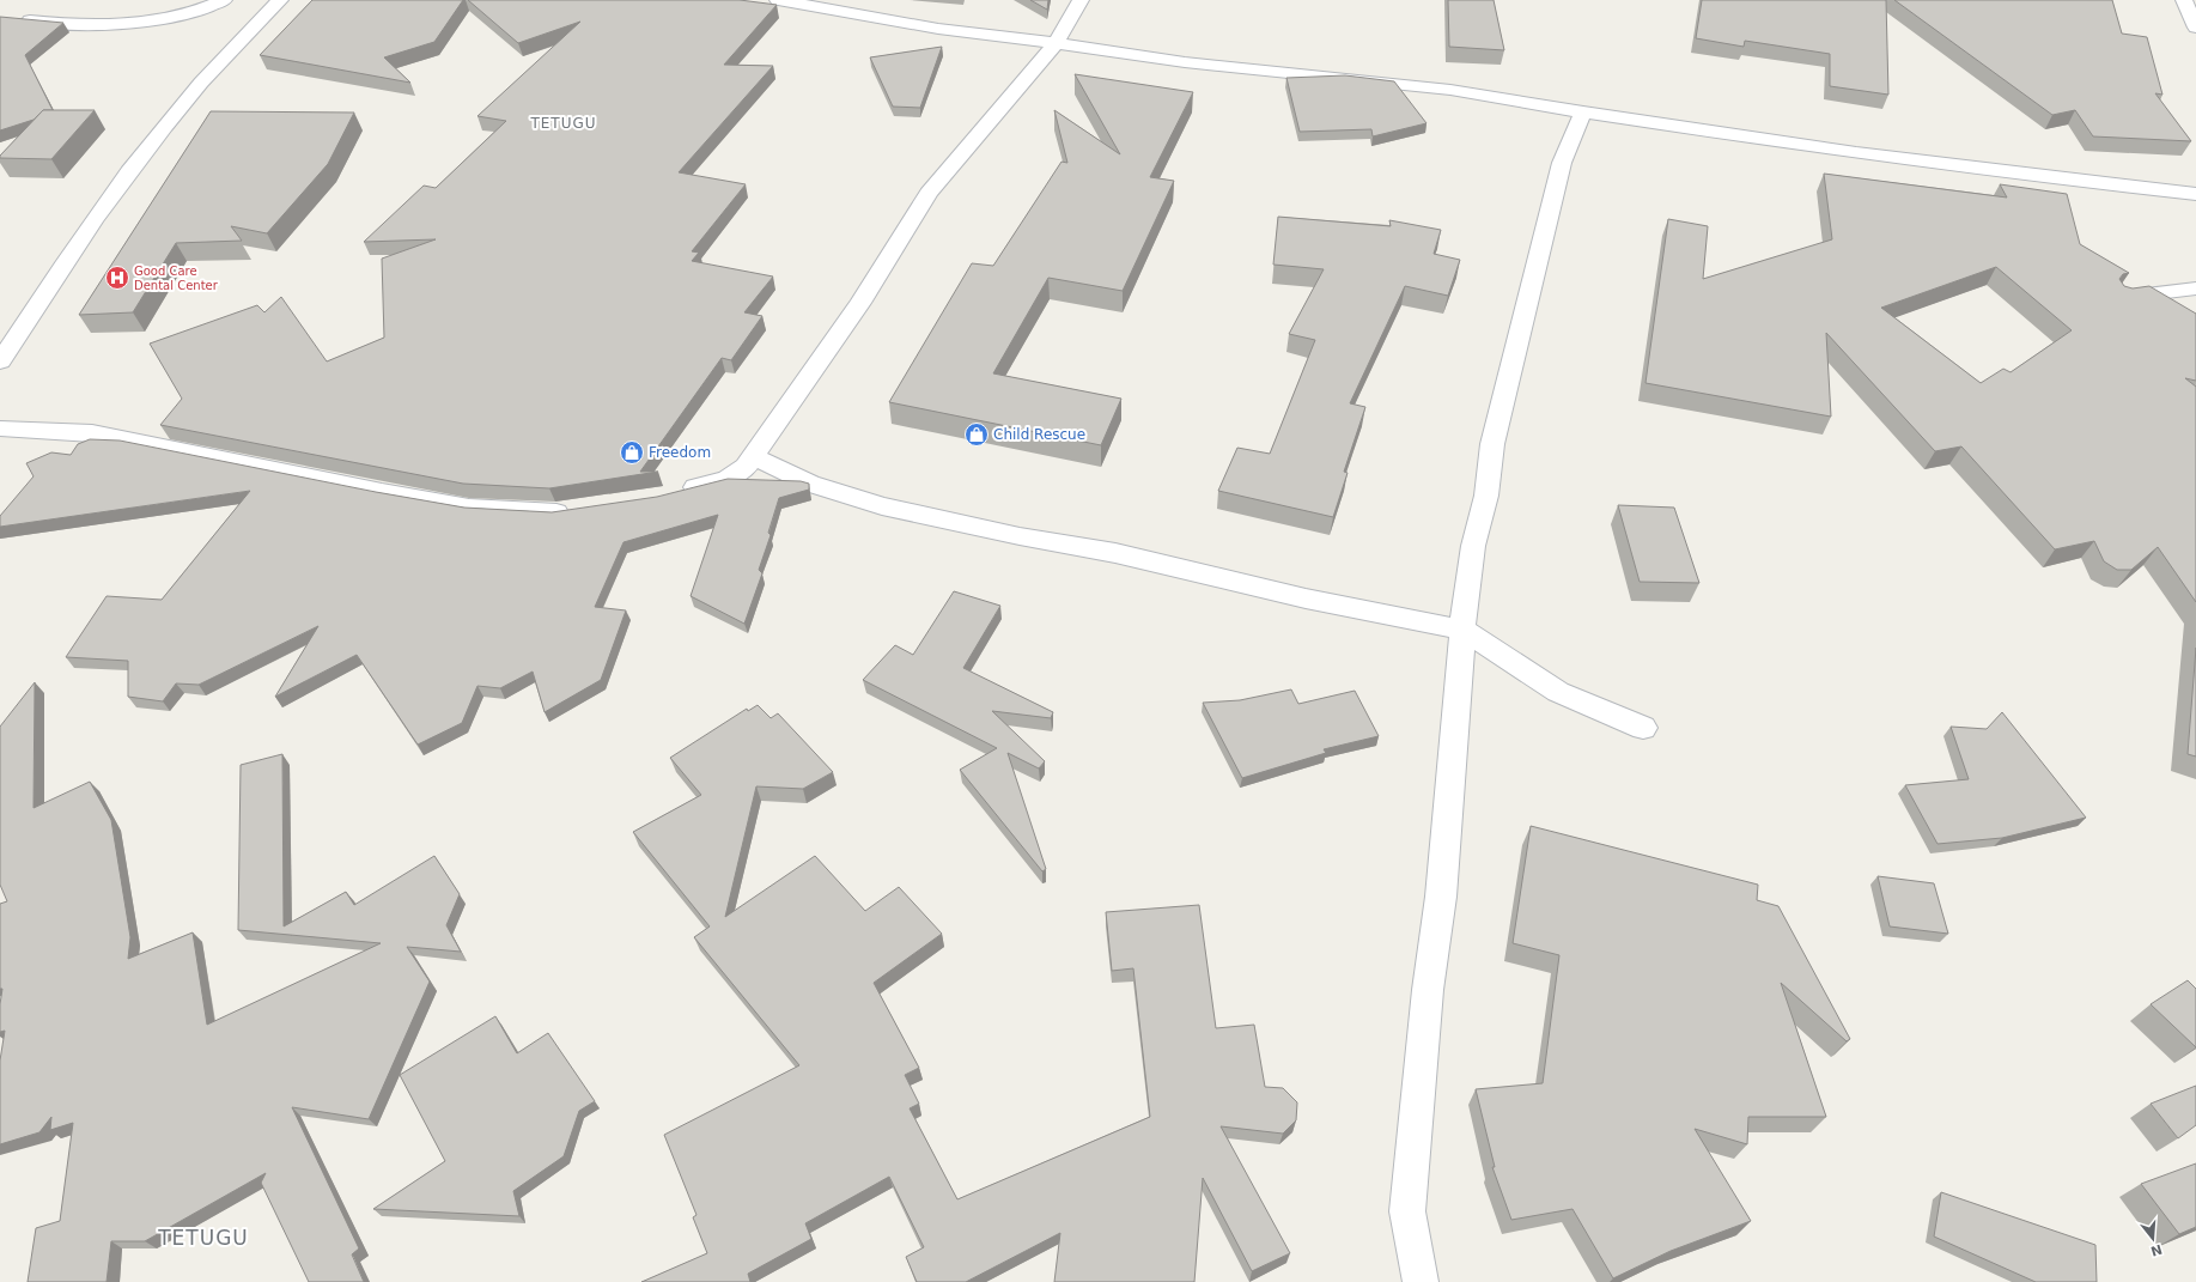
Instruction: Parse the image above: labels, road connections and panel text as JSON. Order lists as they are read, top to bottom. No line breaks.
{"districts":["TETUGU","TETUGU"],"places":{"hospital":["Good Care Dental Center"],"shop":["Child Rescue","Freedom"]},"north":"bottom"}
